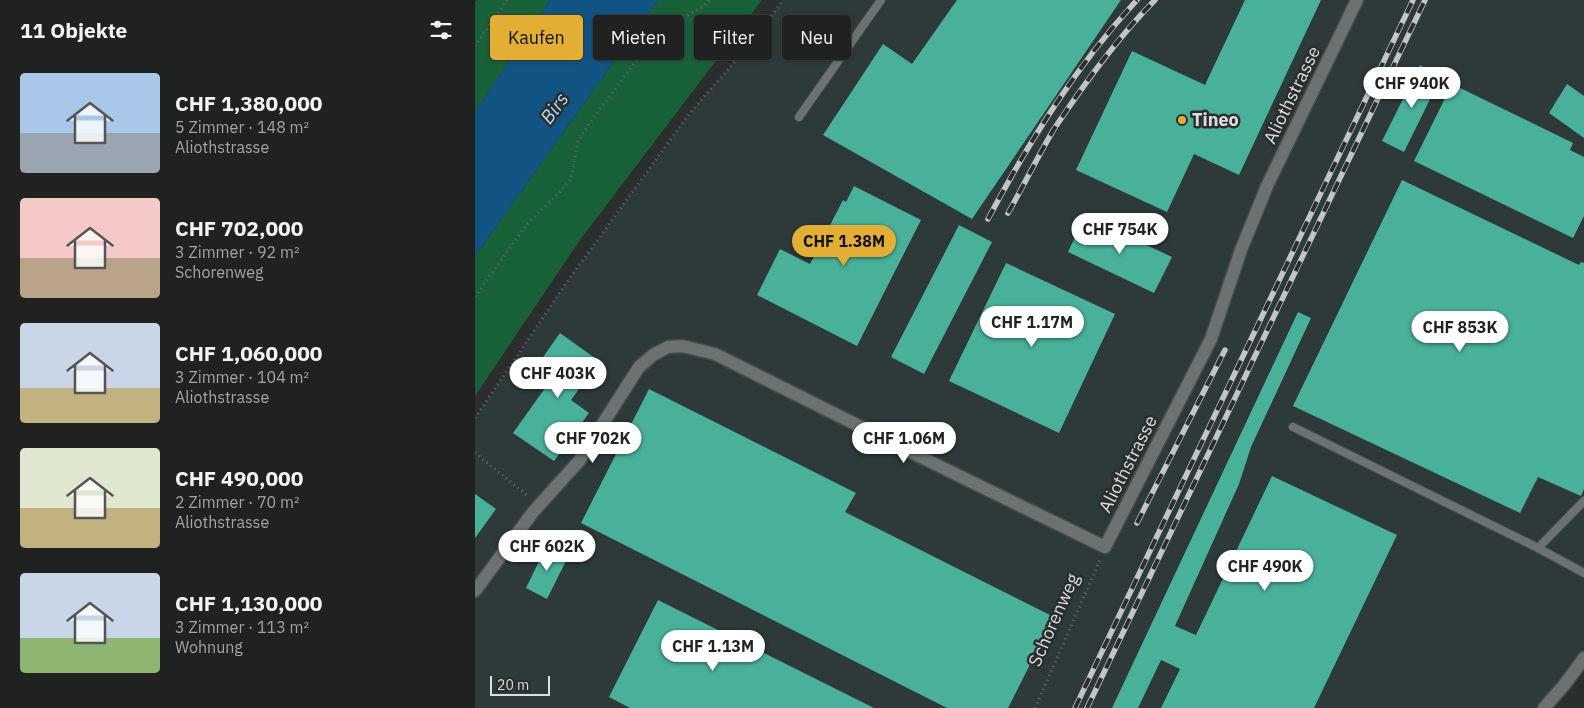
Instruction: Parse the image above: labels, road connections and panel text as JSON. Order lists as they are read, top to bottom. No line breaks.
{"streets":{"street":["Aliothstrasse"],"path":["Schorenweg"]},"crossings":[["Aliothstrasse","Schorenweg"]],"water":["Birs"],"places":["Tineo"],"scale_bar":"20 m","page":{"heading":"11 Objekte","chip":["Kaufen","Mieten","Filter","Neu"],"list":[{"name":"CHF 1,380,000","note":"5 Zimmer · 148 m² · Aliothstrasse"},{"name":"CHF 702,000","note":"3 Zimmer · 92 m² · Schorenweg"},{"name":"CHF 1,060,000","note":"3 Zimmer · 104 m² · Aliothstrasse"},{"name":"CHF 490,000","note":"2 Zimmer · 70 m² · Aliothstrasse"},{"name":"CHF 1,130,000","note":"3 Zimmer · 113 m² · Wohnung"}],"price":["CHF 940K","CHF 754K","CHF 1.38M","CHF 1.17M","CHF 853K","CHF 403K","CHF 702K","CHF 1.06M","CHF 602K","CHF 490K","CHF 1.13M"],"scale":"20 m"}}
